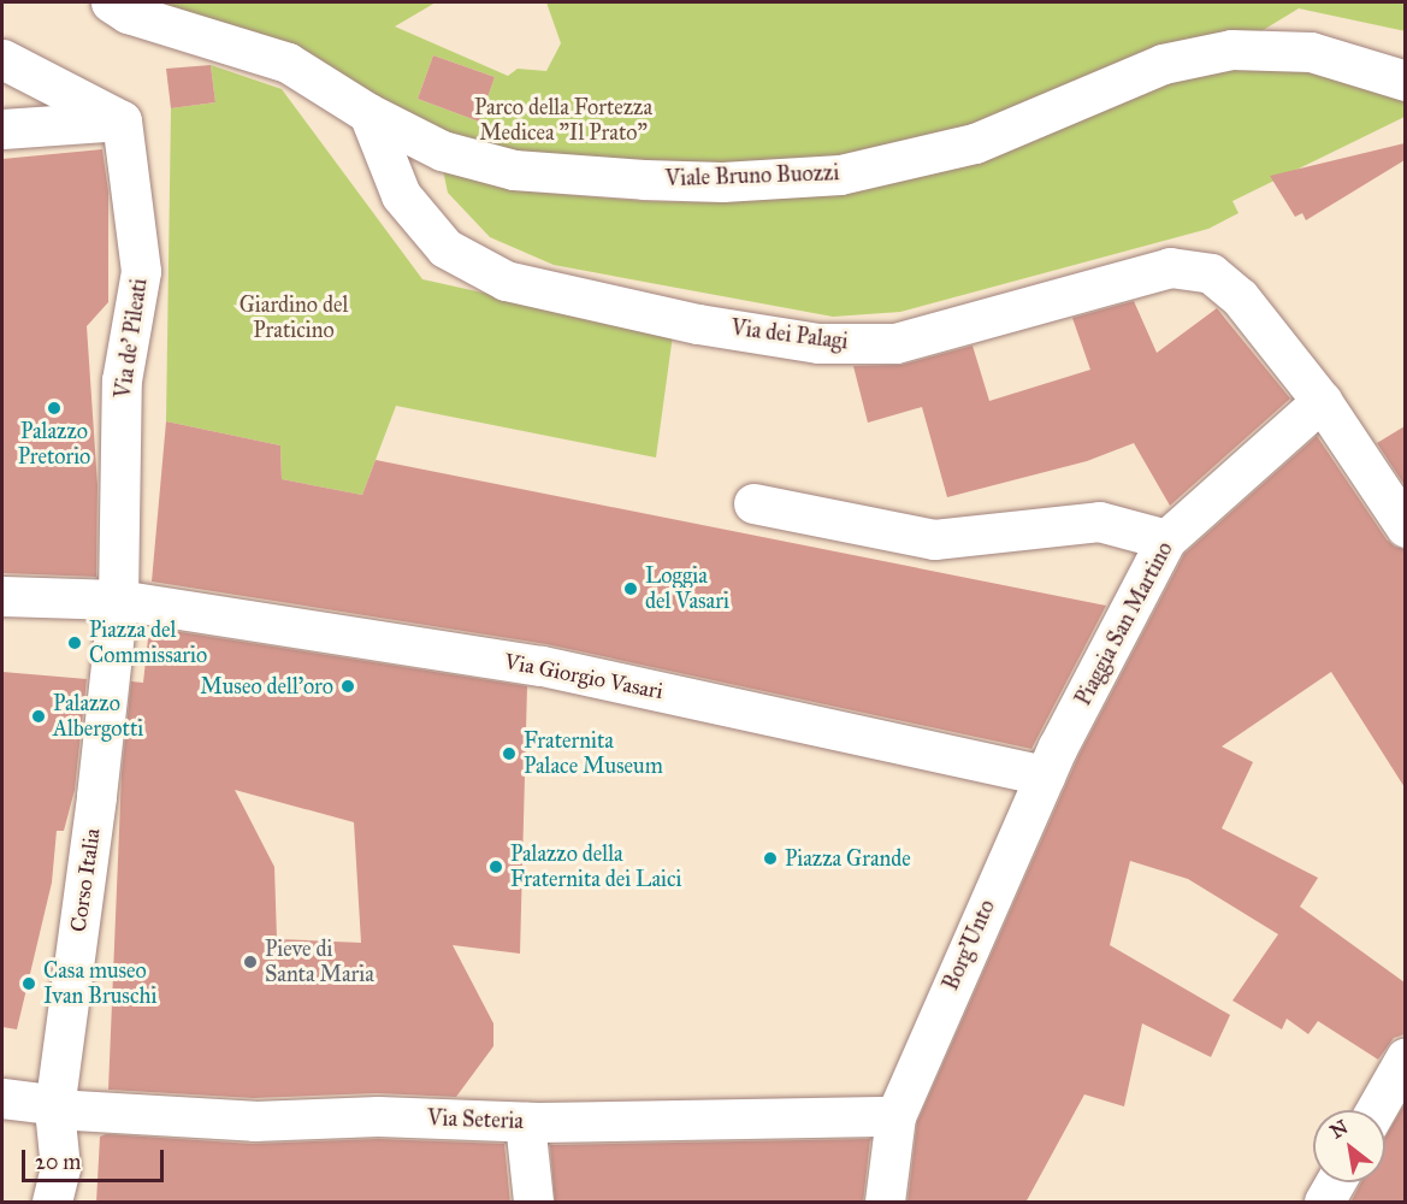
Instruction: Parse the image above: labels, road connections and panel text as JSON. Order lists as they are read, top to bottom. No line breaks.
{"streets":{"street":["Viale Bruno Buozzi","Via dei Palagi","Via de' Pileati","Piaggia San Martino","Via Giorgio Vasari","Corso Italia","Borg'Unto","Via Seteria"]},"crossings":[["Viale Bruno Buozzi","Via dei Palagi"],["Via dei Palagi","Piaggia San Martino"],["Via de' Pileati","Via Giorgio Vasari"],["Via de' Pileati","Corso Italia"],["Piaggia San Martino","Via Giorgio Vasari"],["Piaggia San Martino","Borg'Unto"],["Via Giorgio Vasari","Corso Italia"],["Via Giorgio Vasari","Borg'Unto"],["Corso Italia","Via Seteria"],["Borg'Unto","Via Seteria"]],"parks":["Parco della Fortezza Medicea \"Il Prato\"","Giardino del Praticino"],"places":["Palazzo Pretorio","Loggia del Vasari","Piazza del Commissario","Museo dell'oro","Palazzo Albergotti","Fraternita Palace Museum","Piazza Grande","Palazzo della Fraternita dei Laici","Pieve di Santa Maria","Casa museo Ivan Bruschi"],"scale_bar":"20 m","north":"top left"}
